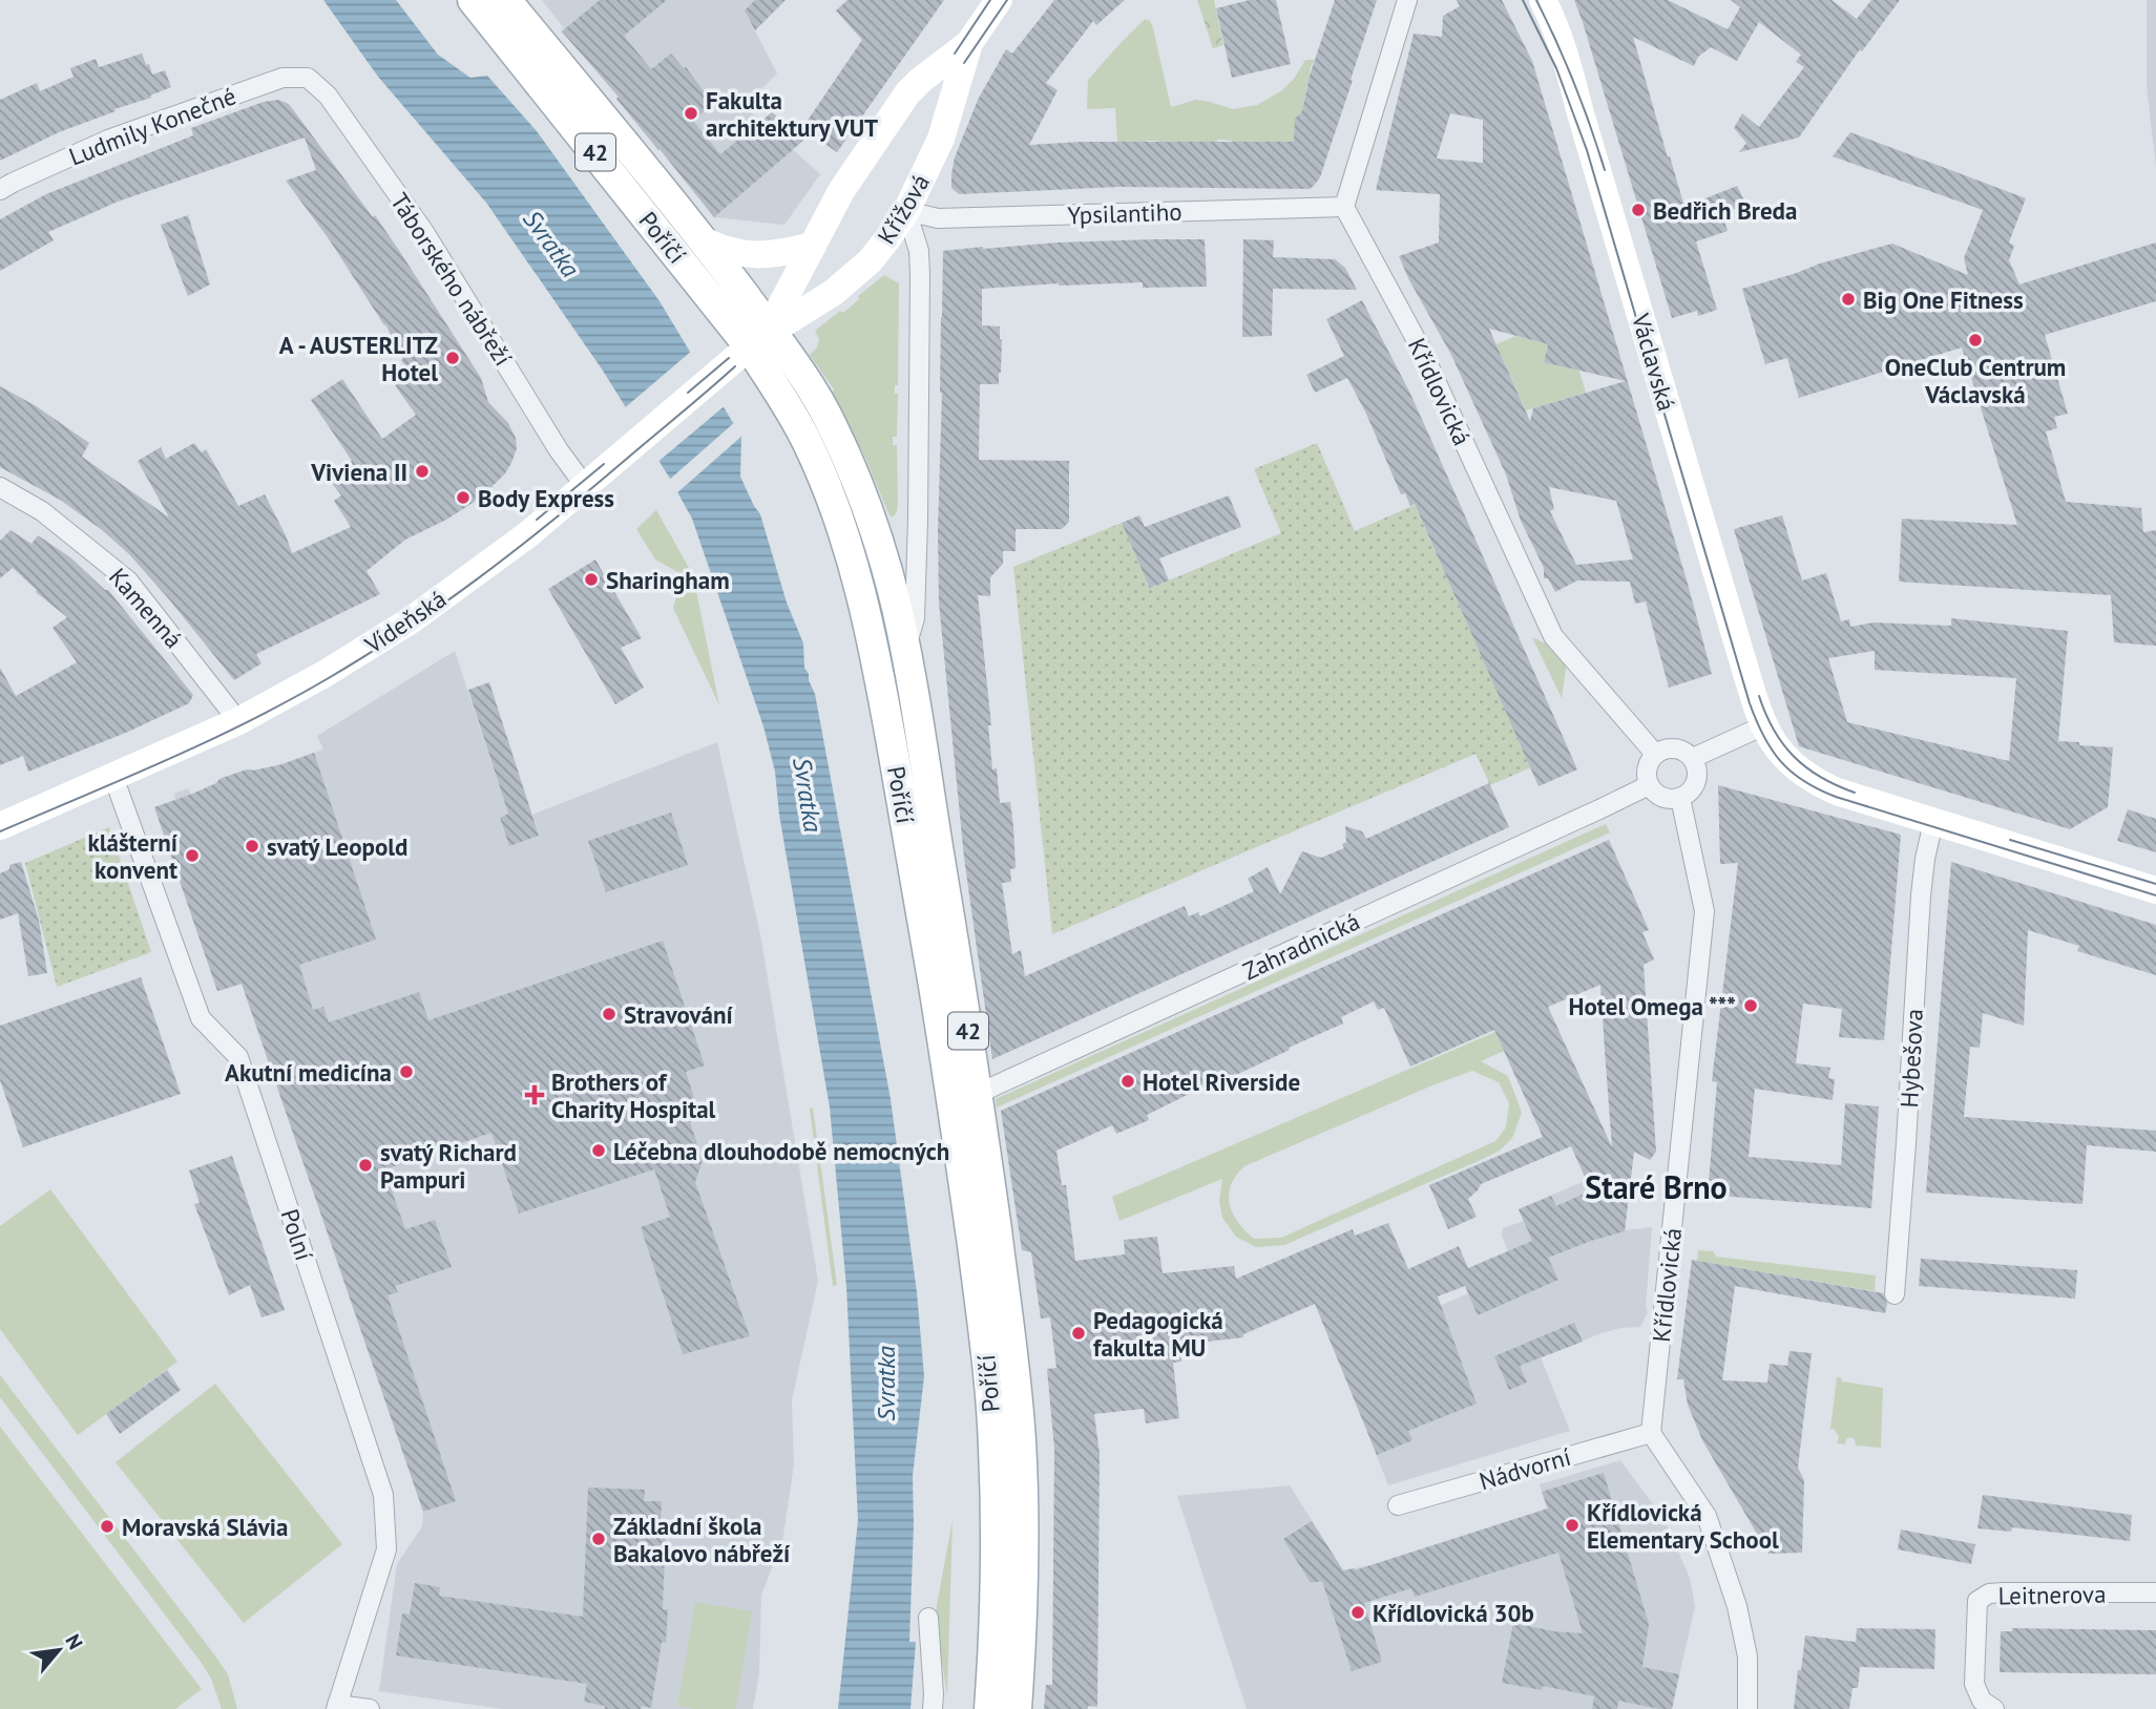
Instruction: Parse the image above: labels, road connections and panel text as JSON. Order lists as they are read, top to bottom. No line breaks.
{"streets":{"main road":["42","Křížová","Poříčí","Václavská","Vídeňská"],"street":["Ludmily Konečné","Ypsilantiho","Táborského nábřeží","Křídlovická","Kamenná","Zahradnická","Hybešova","Polní","Nádvorní","Leitnerova"]},"crossings":[["Ludmily Konečné","Táborského nábřeží"],["Křížová","Ypsilantiho"],["Křížová","Poříčí"],["Křížová","Vídeňská"],["Ypsilantiho","Poříčí"],["Ypsilantiho","Křídlovická"],["Poříčí","Vídeňská"],["Poříčí","Zahradnická"],["Táborského nábřeží","Vídeňská"],["Křídlovická","Zahradnická"],["Křídlovická","Nádvorní"],["Kamenná","Vídeňská"],["Vídeňská","Polní"]],"districts":["Staré Brno"],"water":["Svratka"],"places":{"other":["Fakulta architektury VUT","Bedřich Breda","Big One Fitness","OneClub Centrum Václavská","A - AUSTERLITZ Hotel","Viviena II","Body Express","Sharingham","svatý Leopold","klášterní konvent","Hotel Omega ***","Stravování","Akutní medicína","Hotel Riverside","Léčebna dlouhodobě nemocných","svatý Richard Pampuri","Pedagogická fakulta MU","Křídlovická Elementary School","Moravská Slávia","Základní škola Bakalovo nábřeží","Křídlovická 30b"],"health":["Brothers of Charity Hospital"]},"north":"top right"}
